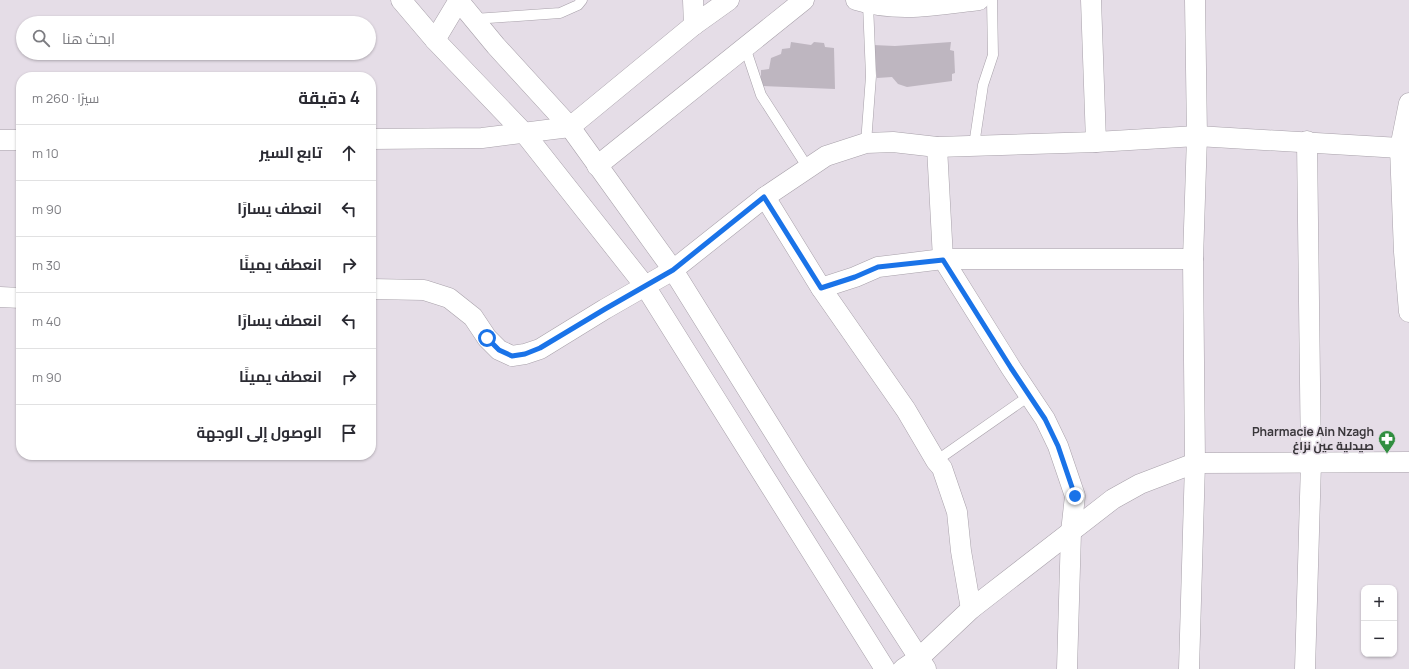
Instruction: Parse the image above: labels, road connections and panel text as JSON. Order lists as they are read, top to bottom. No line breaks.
{"places":{"pharmacy":["Pharmacie Ain Nzagh صيدلية عين نزاغ"]},"page":{"search":"ابحث هنا","heading":["4 دقيقة","سيرًا · 260 m"],"list":[["تابع السير","10 m"],["انعطف يسارًا","90 m"],["انعطف يمينًا","30 m"],["انعطف يسارًا","40 m"],["انعطف يمينًا","90 m"],"الوصول إلى الوجهة"],"map_buttons":["+","−"]}}
